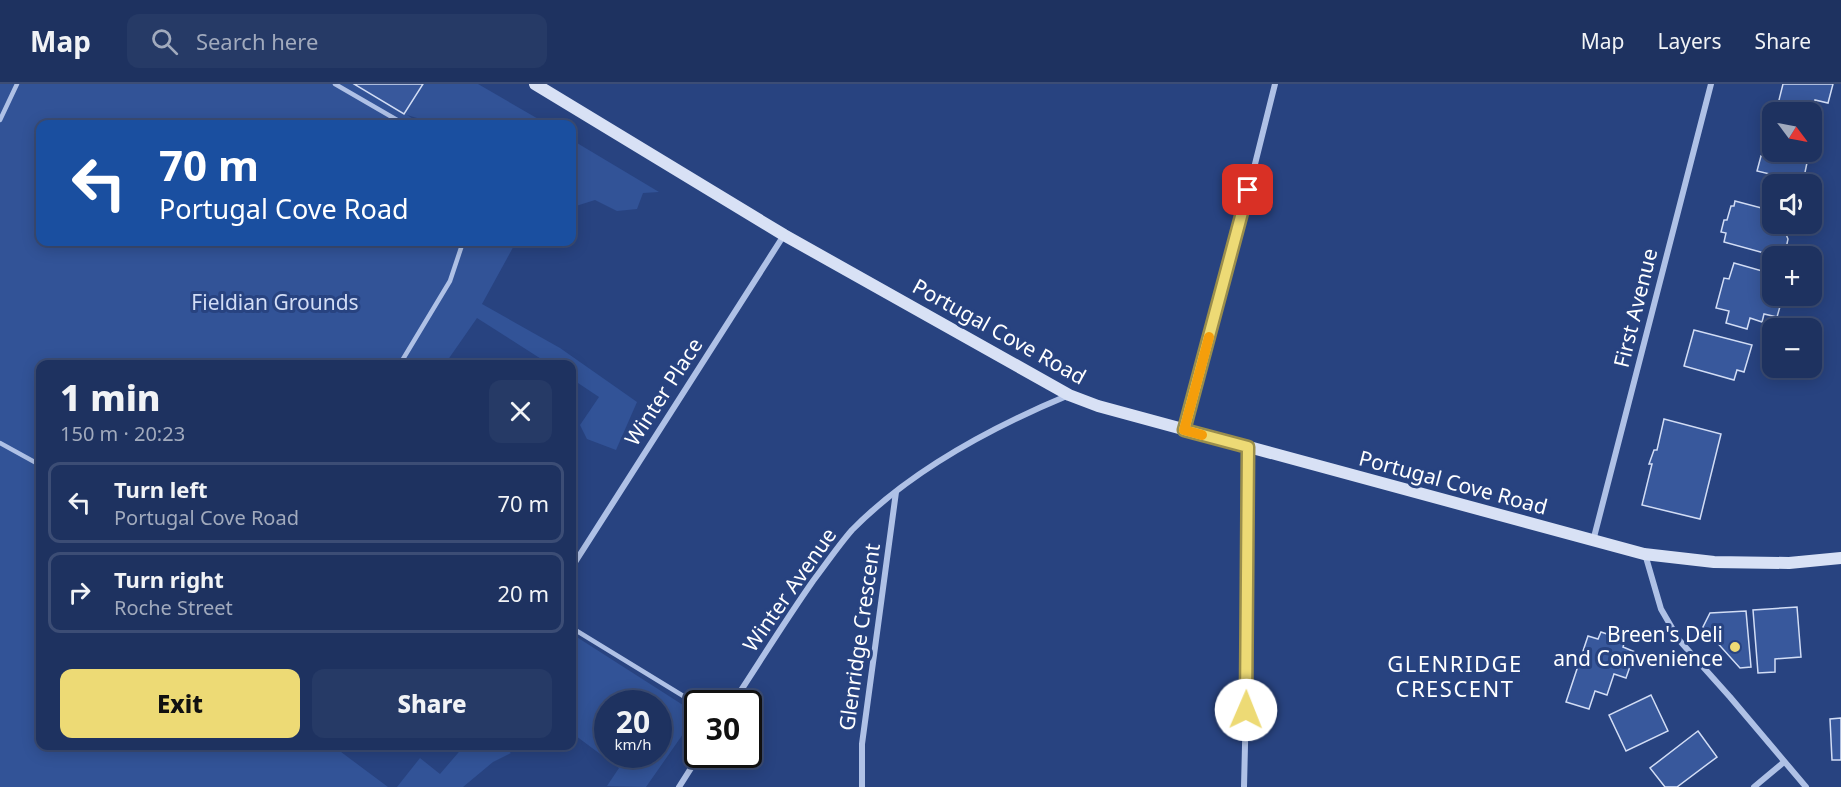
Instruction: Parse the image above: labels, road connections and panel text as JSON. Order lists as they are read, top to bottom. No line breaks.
{"streets":{"main road":["Portugal Cove Road"],"street":["First Avenue","Winter Place","Winter Avenue","Glenridge Crescent"]},"crossings":[["First Avenue","Portugal Cove Road"],["Portugal Cove Road","Winter Place"],["Portugal Cove Road","Winter Avenue"],["Winter Avenue","Glenridge Crescent"]],"districts":["GLENRIDGE CRESCENT"],"parks":["Fieldian Grounds"],"places":["Breen's Deli and Convenience"],"north":"bottom right","page":{"header":"Map","search":"Search here","nav":["Map","Layers","Share"],"map_buttons":["+","−"],"turn":["70 m","Portugal Cove Road"],"heading":["1 min","150 m · 20:23"],"list":[{"name":"Turn left","note":"Portugal Cove Road","value":"70 m"},{"name":"Turn right","note":"Roche Street","value":"20 m"}],"buttons":["Exit","Share"],"speed":"20 km/h","limit":"30"}}
